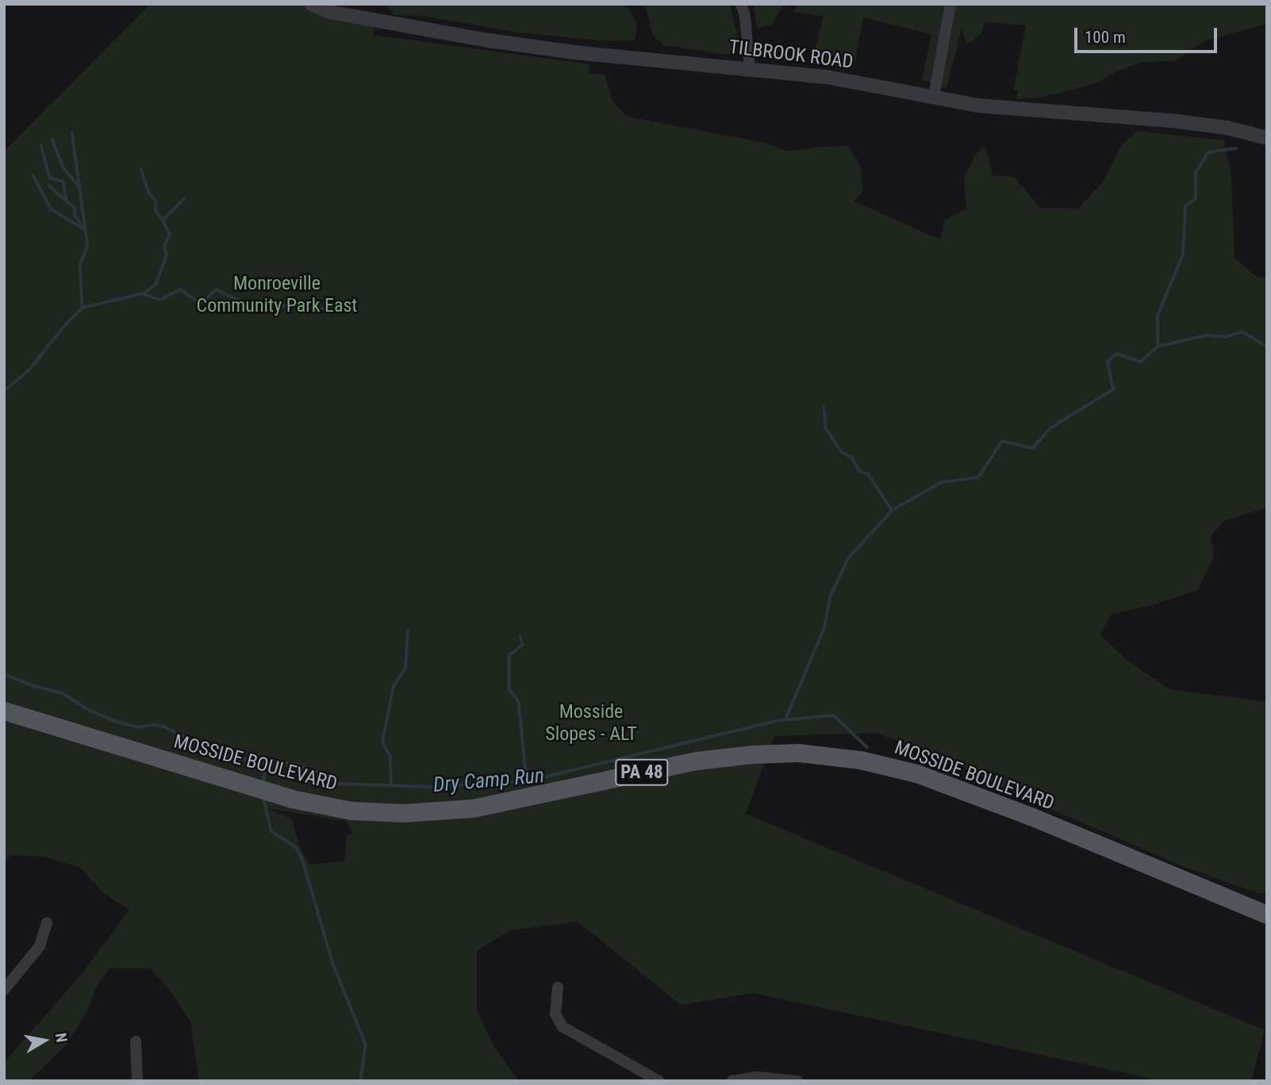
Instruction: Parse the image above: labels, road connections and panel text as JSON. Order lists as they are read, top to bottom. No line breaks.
{"streets":{"main road":["MOSSIDE BOULEVARD","PA 48"],"street":["TILBROOK ROAD"]},"water":["Dry Camp Run"],"parks":["Monroeville Community Park East","Mosside Slopes - ALT"],"scale_bar":"100 m","north":"right"}
